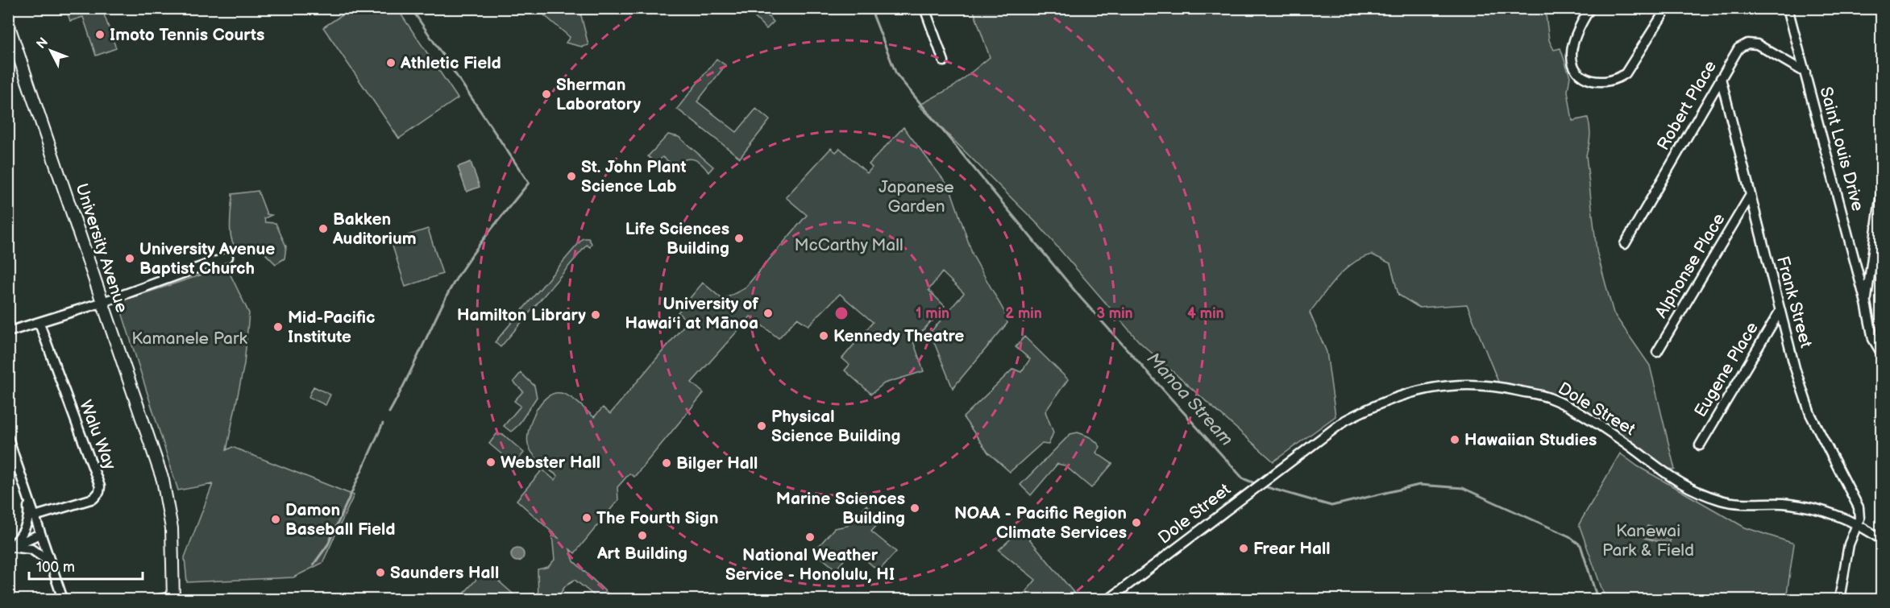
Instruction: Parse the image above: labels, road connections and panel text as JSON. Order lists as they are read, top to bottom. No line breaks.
{"streets":{"main road":["University Avenue"],"street":["Robert Place","Saint Louis Drive","Alphonse Place","Frank Street","Eugene Place","Dole Street","Walu Way"]},"crossings":[["Robert Place","Saint Louis Drive"],["Robert Place","Frank Street"],["Alphonse Place","Frank Street"],["Frank Street","Eugene Place"],["Frank Street","Dole Street"]],"water":["Manoa Stream"],"parks":["Japanese Garden","McCarthy Mall","Kamanele Park","Kanewai Park & Field"],"places":["Imoto Tennis Courts","Athletic Field","Sherman Laboratory","St. John Plant Science Lab","Bakken Auditorium","Life Sciences Building","University Avenue Baptist Church","University of Hawaiʻi at Mānoa","Hamilton Library","Mid-Pacific Institute","Kennedy Theatre","Physical Science Building","Hawaiian Studies","Webster Hall","Bilger Hall","Marine Sciences Building","The Fourth Sign","Damon Baseball Field","NOAA - Pacific Region Climate Services","Art Building","National Weather Service - Honolulu, HI","Frear Hall","Saunders Hall"],"scale_bar":"100 m","north":"top left","rings":["1 min","2 min","3 min","4 min"]}
